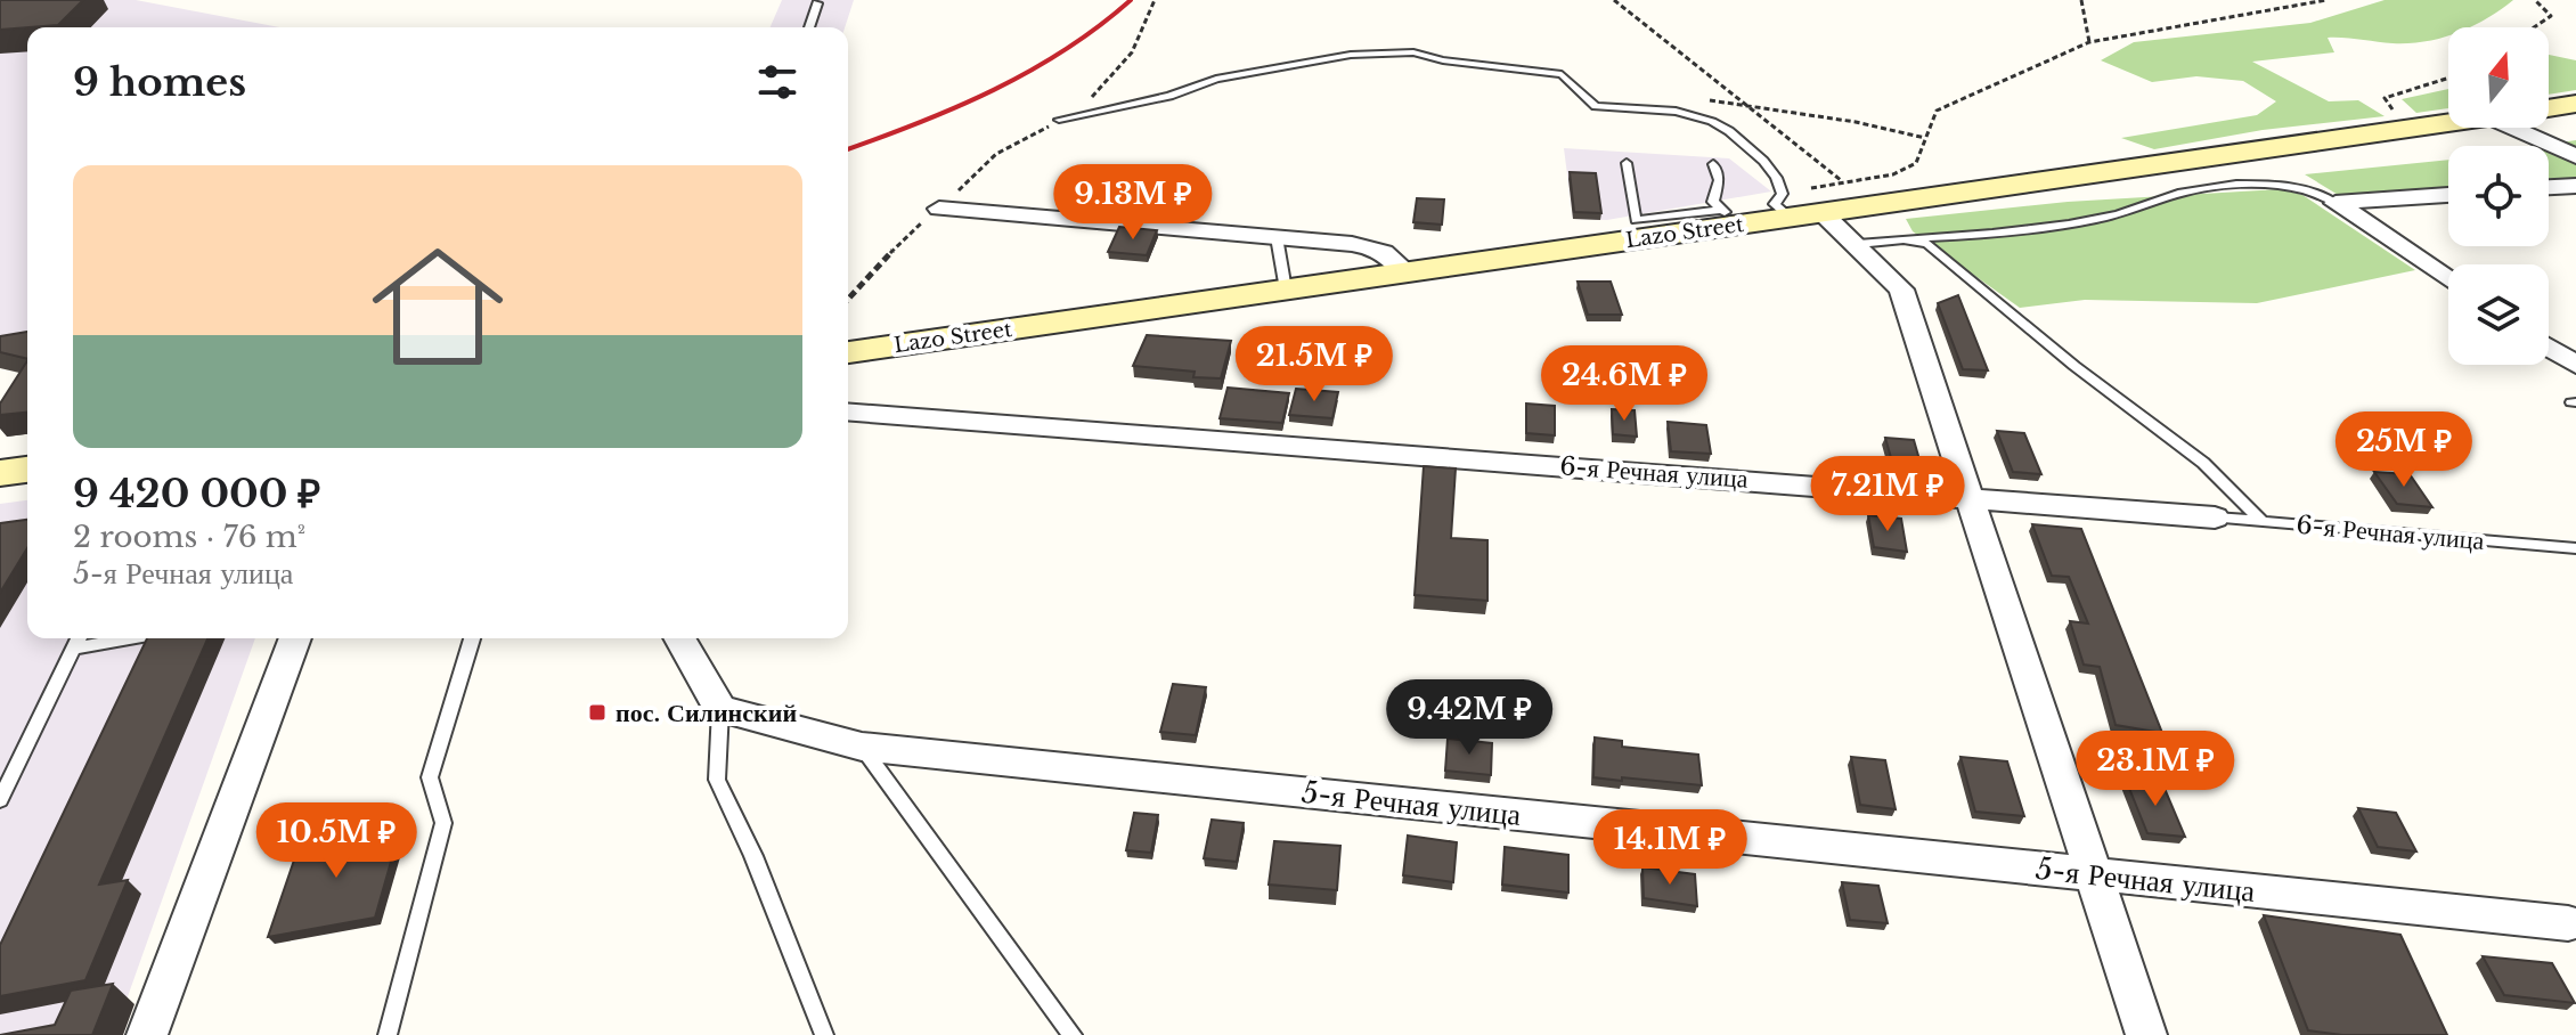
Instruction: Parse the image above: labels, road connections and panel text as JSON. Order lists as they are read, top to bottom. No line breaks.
{"streets":{"main road":["Lazo Street"],"street":["6-я Речная улица","5-я Речная улица"]},"places":{"transit":["пос. Силинский"]},"north":"top","page":{"heading":"9 homes","list":[{"name":"9 420 000 ₽","note":"2 rooms · 76 m² · 5-я Речная улица"}],"price":["9.13M ₽","21.5M ₽","24.6M ₽","25M ₽","7.21M ₽","9.42M ₽","23.1M ₽","10.5M ₽","14.1M ₽"]}}
